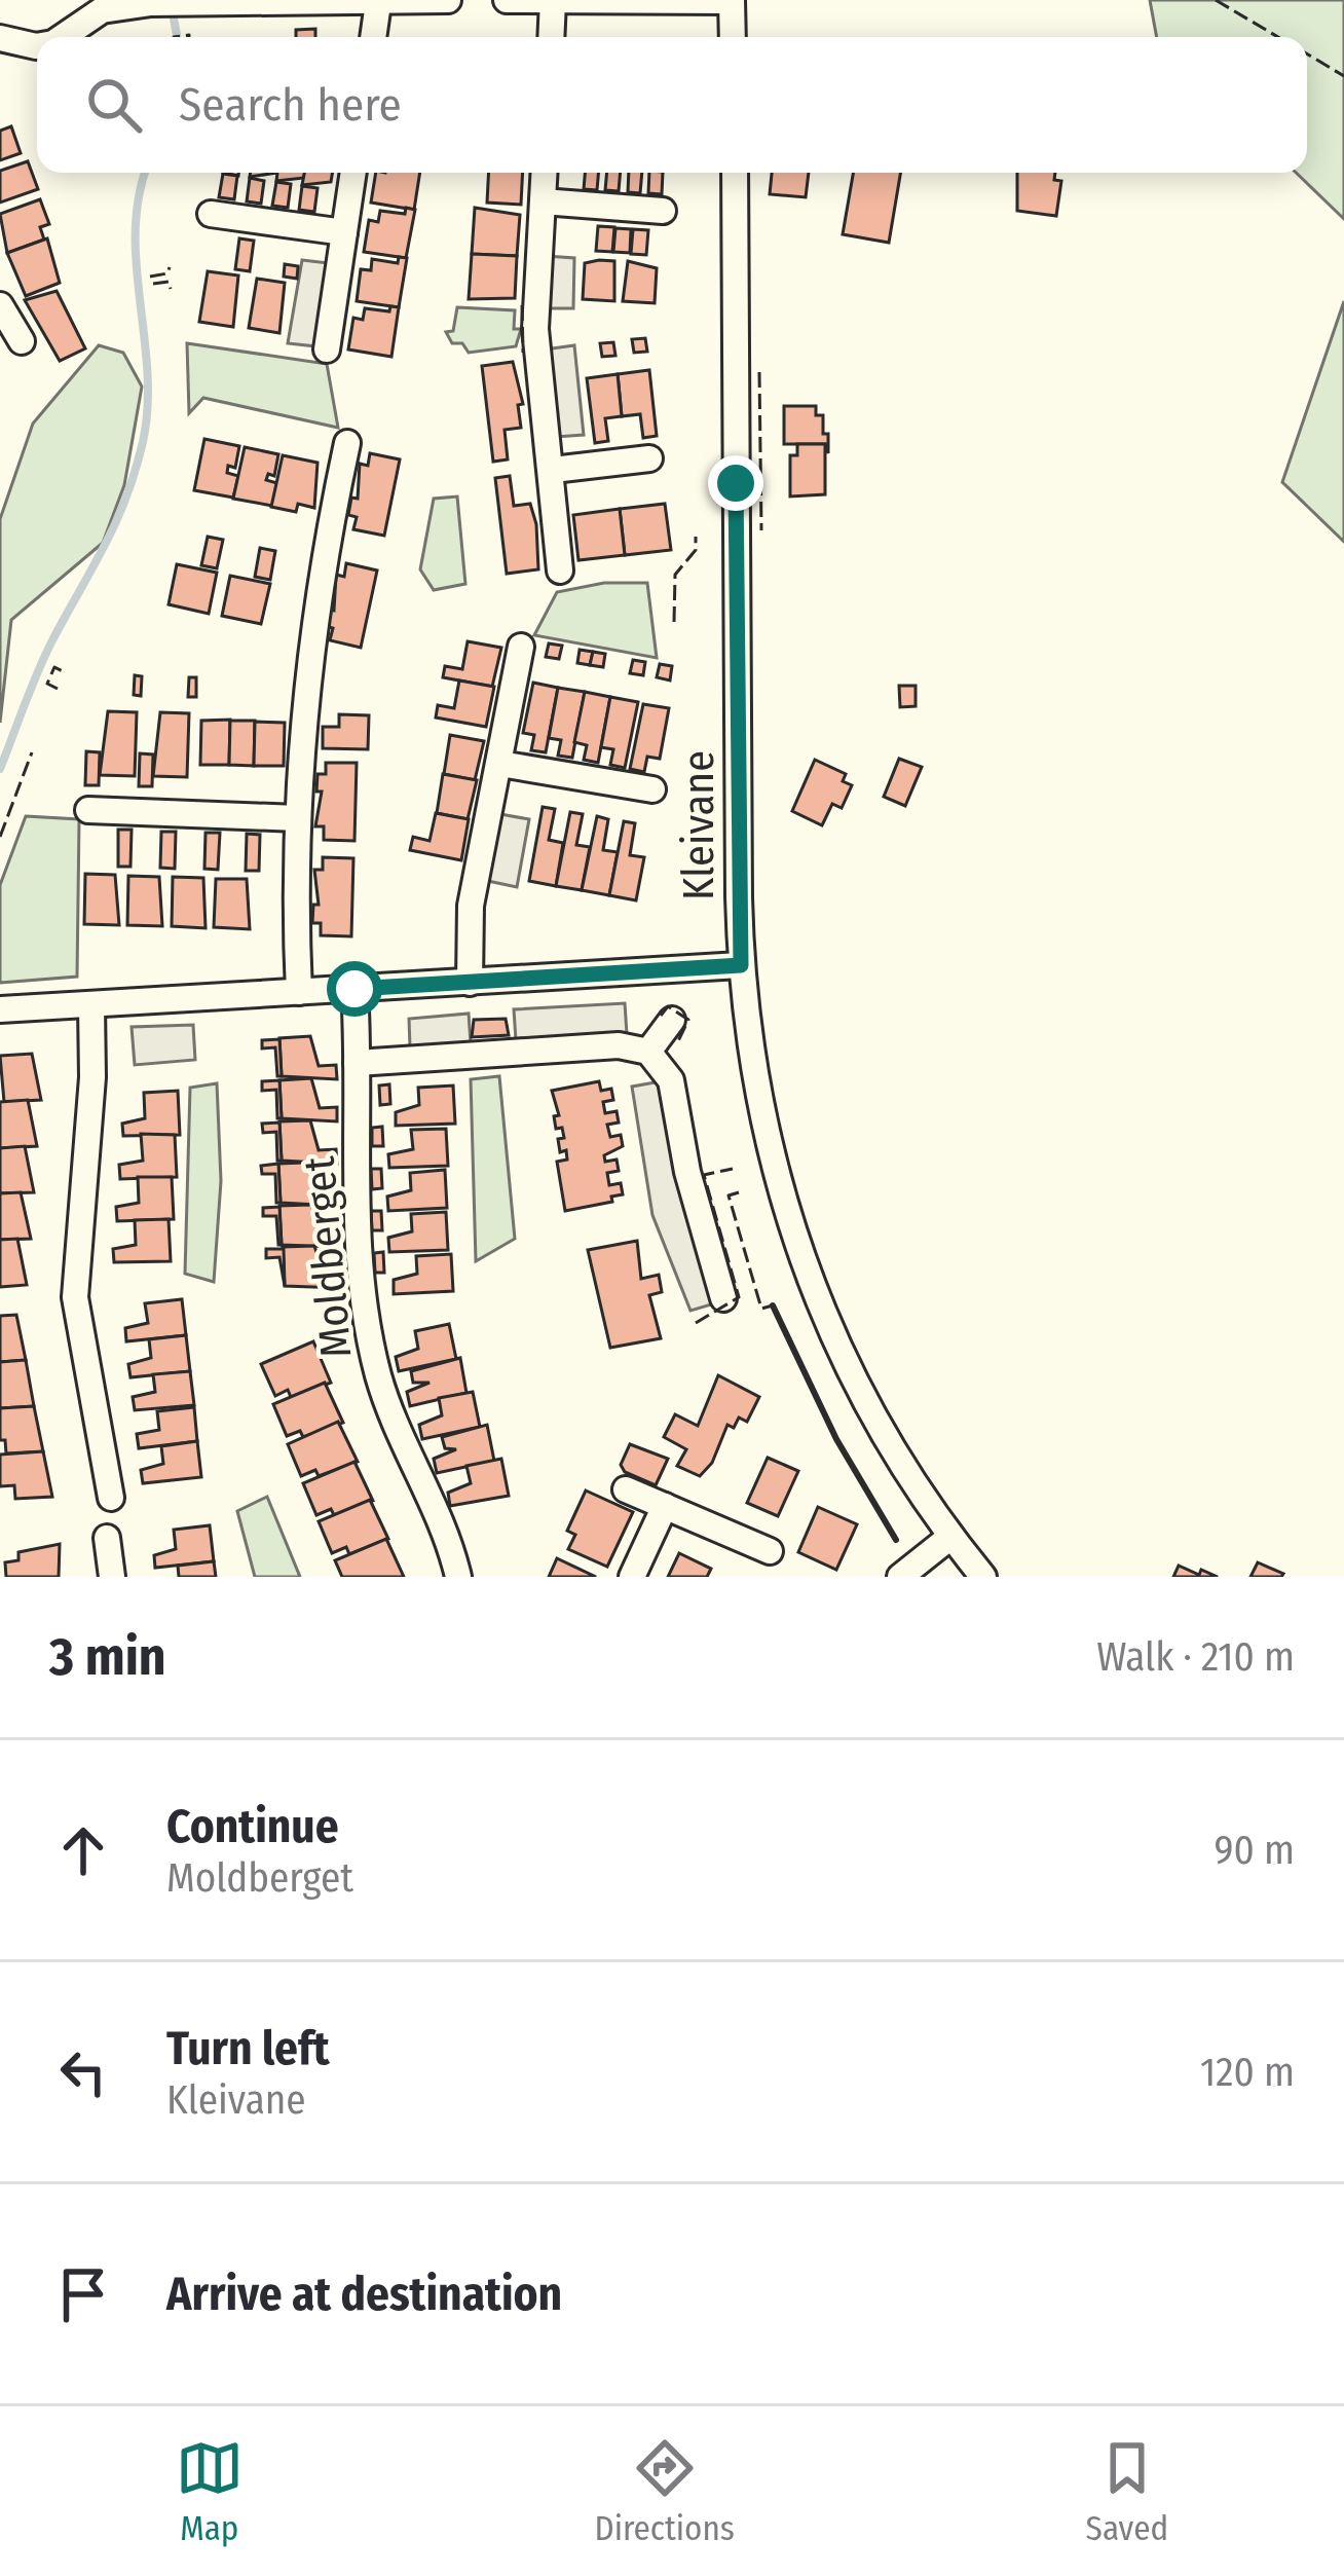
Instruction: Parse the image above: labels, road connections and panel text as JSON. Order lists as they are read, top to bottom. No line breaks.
{"streets":{"street":["Kleivane","Moldberget"]},"page":{"search":"Search here","heading":["3 min","Walk · 210 m"],"list":[["Continue","Moldberget","90 m"],["Turn left","Kleivane","120 m"],"Arrive at destination"],"nav":["Map","Directions","Saved"]}}
